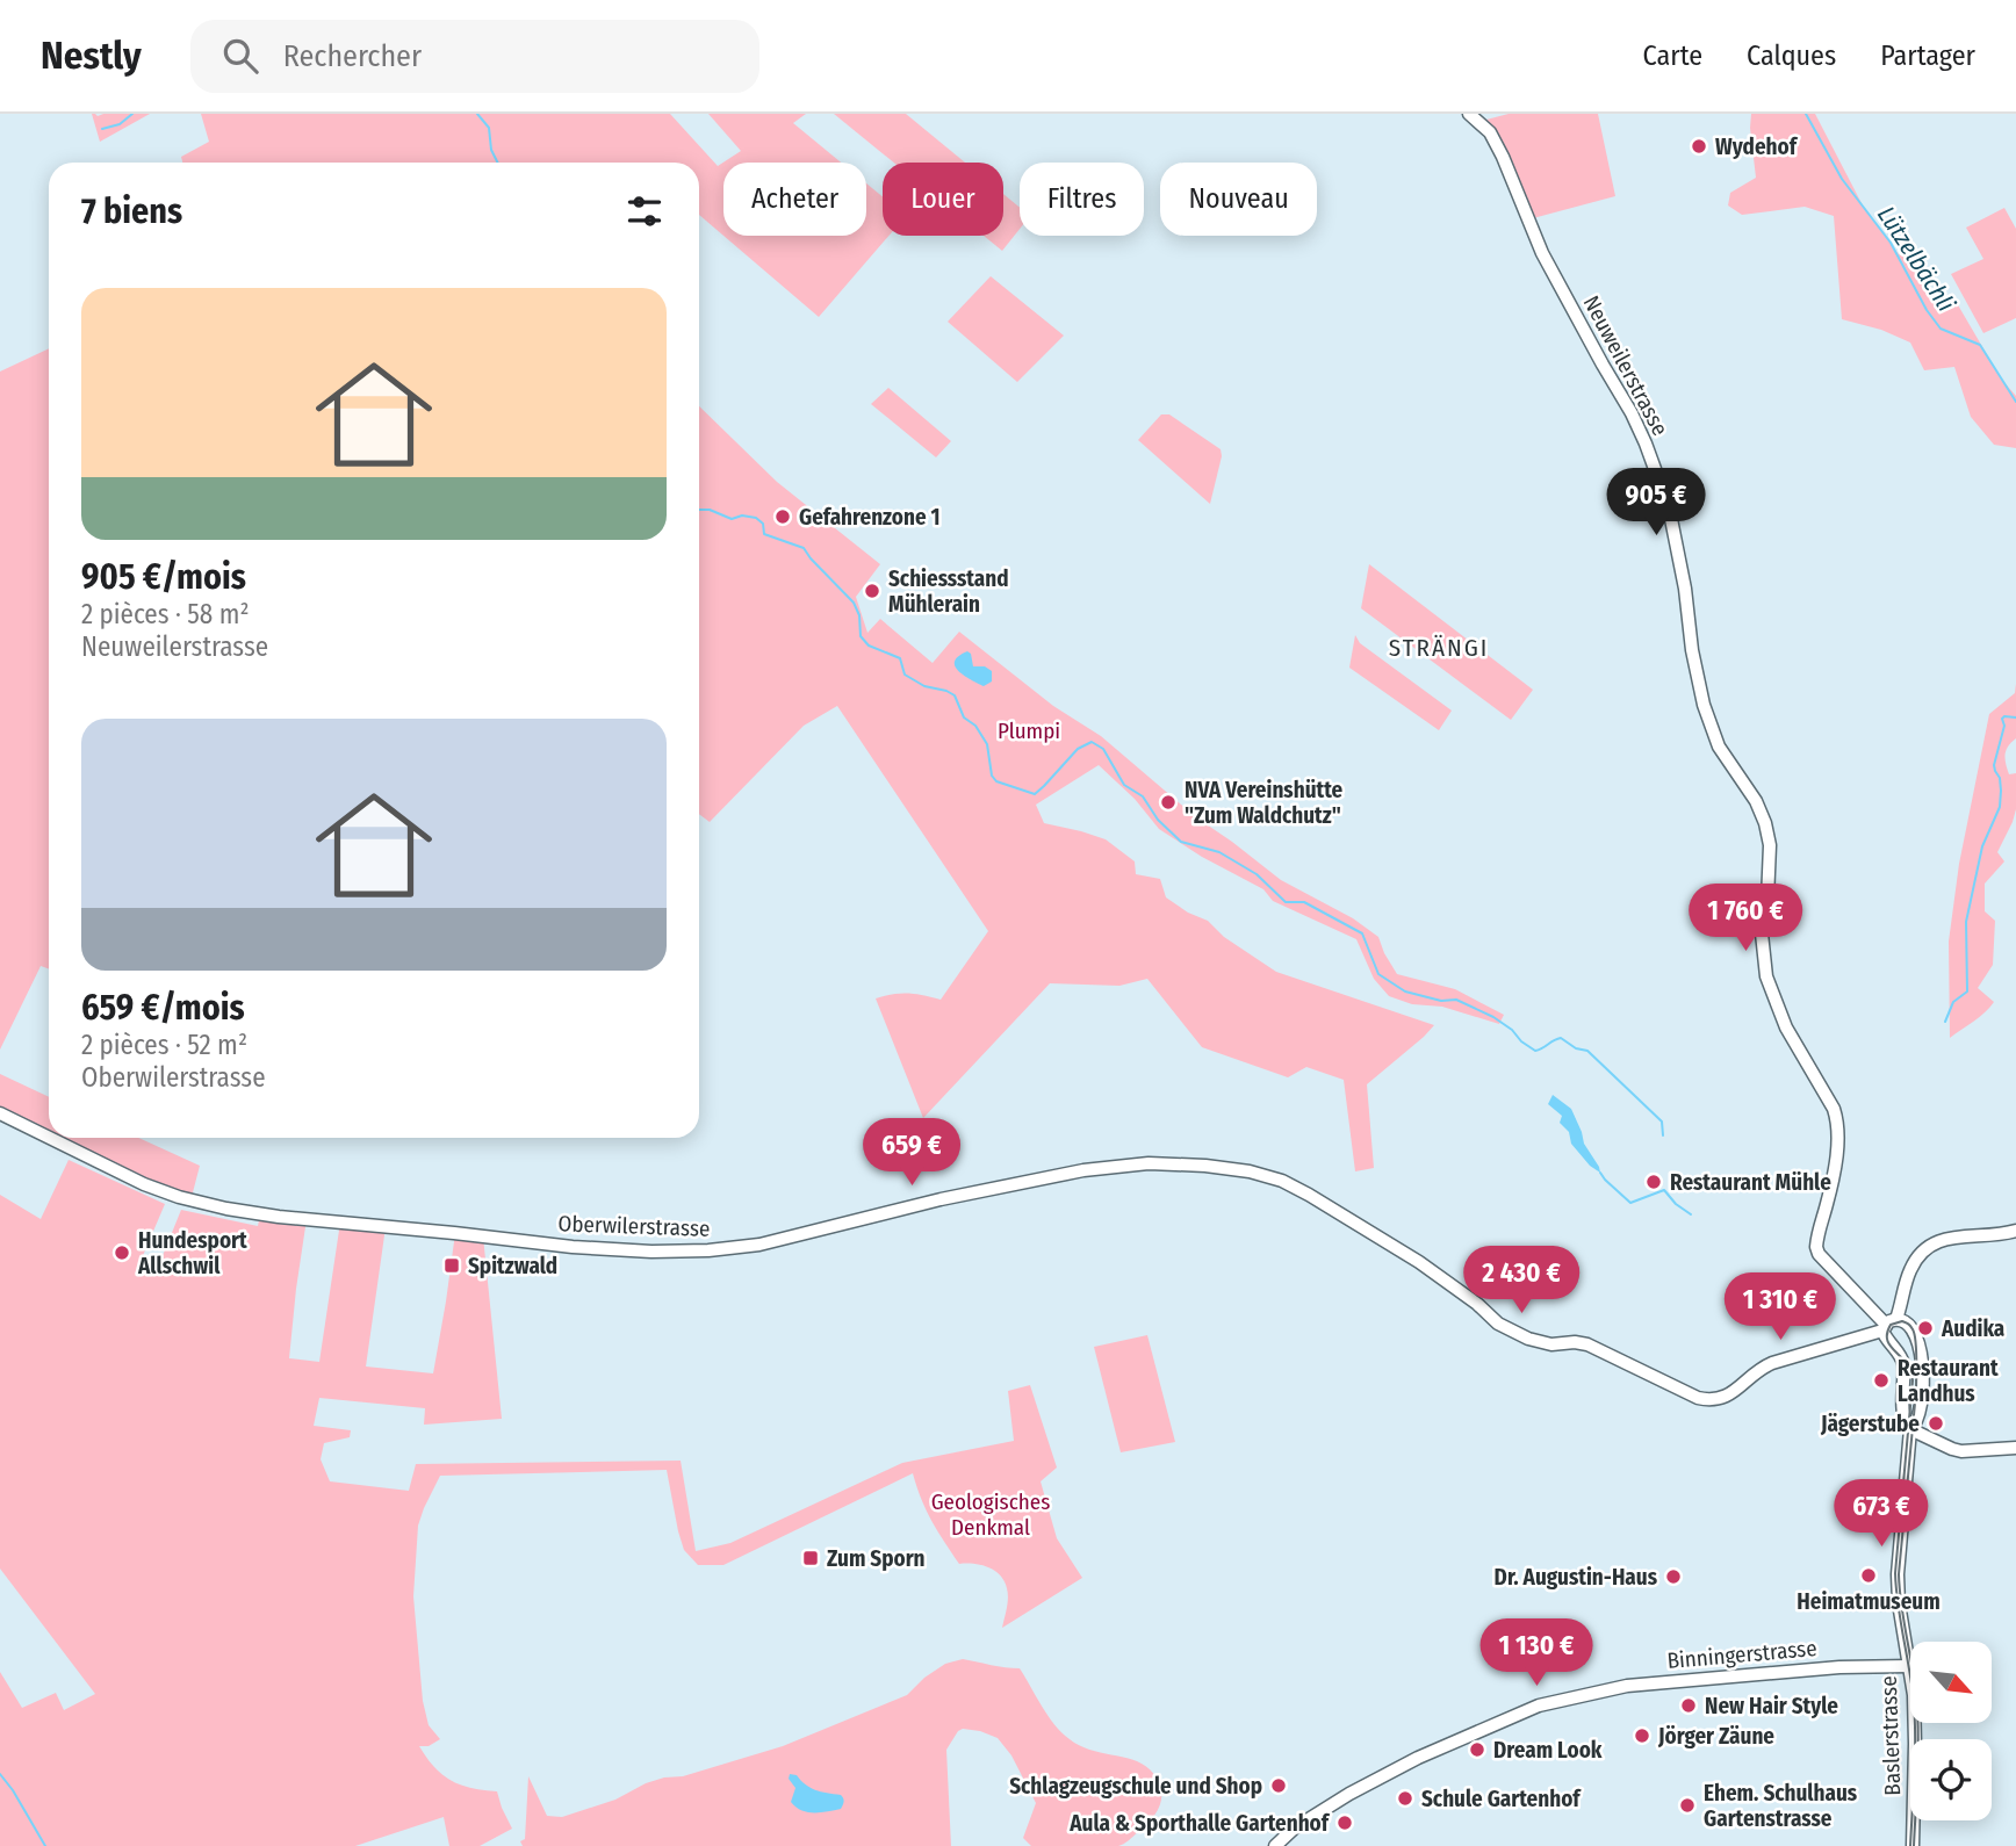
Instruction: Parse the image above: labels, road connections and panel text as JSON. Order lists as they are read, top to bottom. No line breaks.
{"streets":{"street":["Neuweilerstrasse","Oberwilerstrasse","Binningerstrasse","Baslerstrasse"]},"crossings":[["Neuweilerstrasse","Oberwilerstrasse"],["Binningerstrasse","Baslerstrasse"]],"districts":["STRÄNGI"],"water":["Lützelbächli"],"parks":["Plumpi","Geologisches Denkmal"],"places":{"other":["Wydehof","Gefahrenzone 1","Schiessstand Mühlerain","NVA Vereinshütte \"Zum Waldchutz\"","Restaurant Mühle","Hundesport Allschwil","Audika","Restaurant Landhus","Jägerstube","Heimatmuseum","Dr. Augustin-Haus","New Hair Style","Jörger Zäune","Dream Look","Schlagzeugschule und Shop","Schule Gartenhof","Ehem. Schulhaus Gartenstrasse","Aula & Sporthalle Gartenhof"],"transit":["Spitzwald","Zum Sporn"]},"north":"bottom right","page":{"header":"Nestly","search":"Rechercher","nav":["Carte","Calques","Partager"],"chip":["Acheter","Louer","Filtres","Nouveau"],"heading":"7 biens","list":[{"name":"905 €/mois","note":"2 pièces · 58 m² · Neuweilerstrasse"},{"name":"659 €/mois","note":"2 pièces · 52 m² · Oberwilerstrasse"}],"price":["905 €","1 760 €","659 €","2 430 €","1 310 €","673 €","1 130 €"]}}
